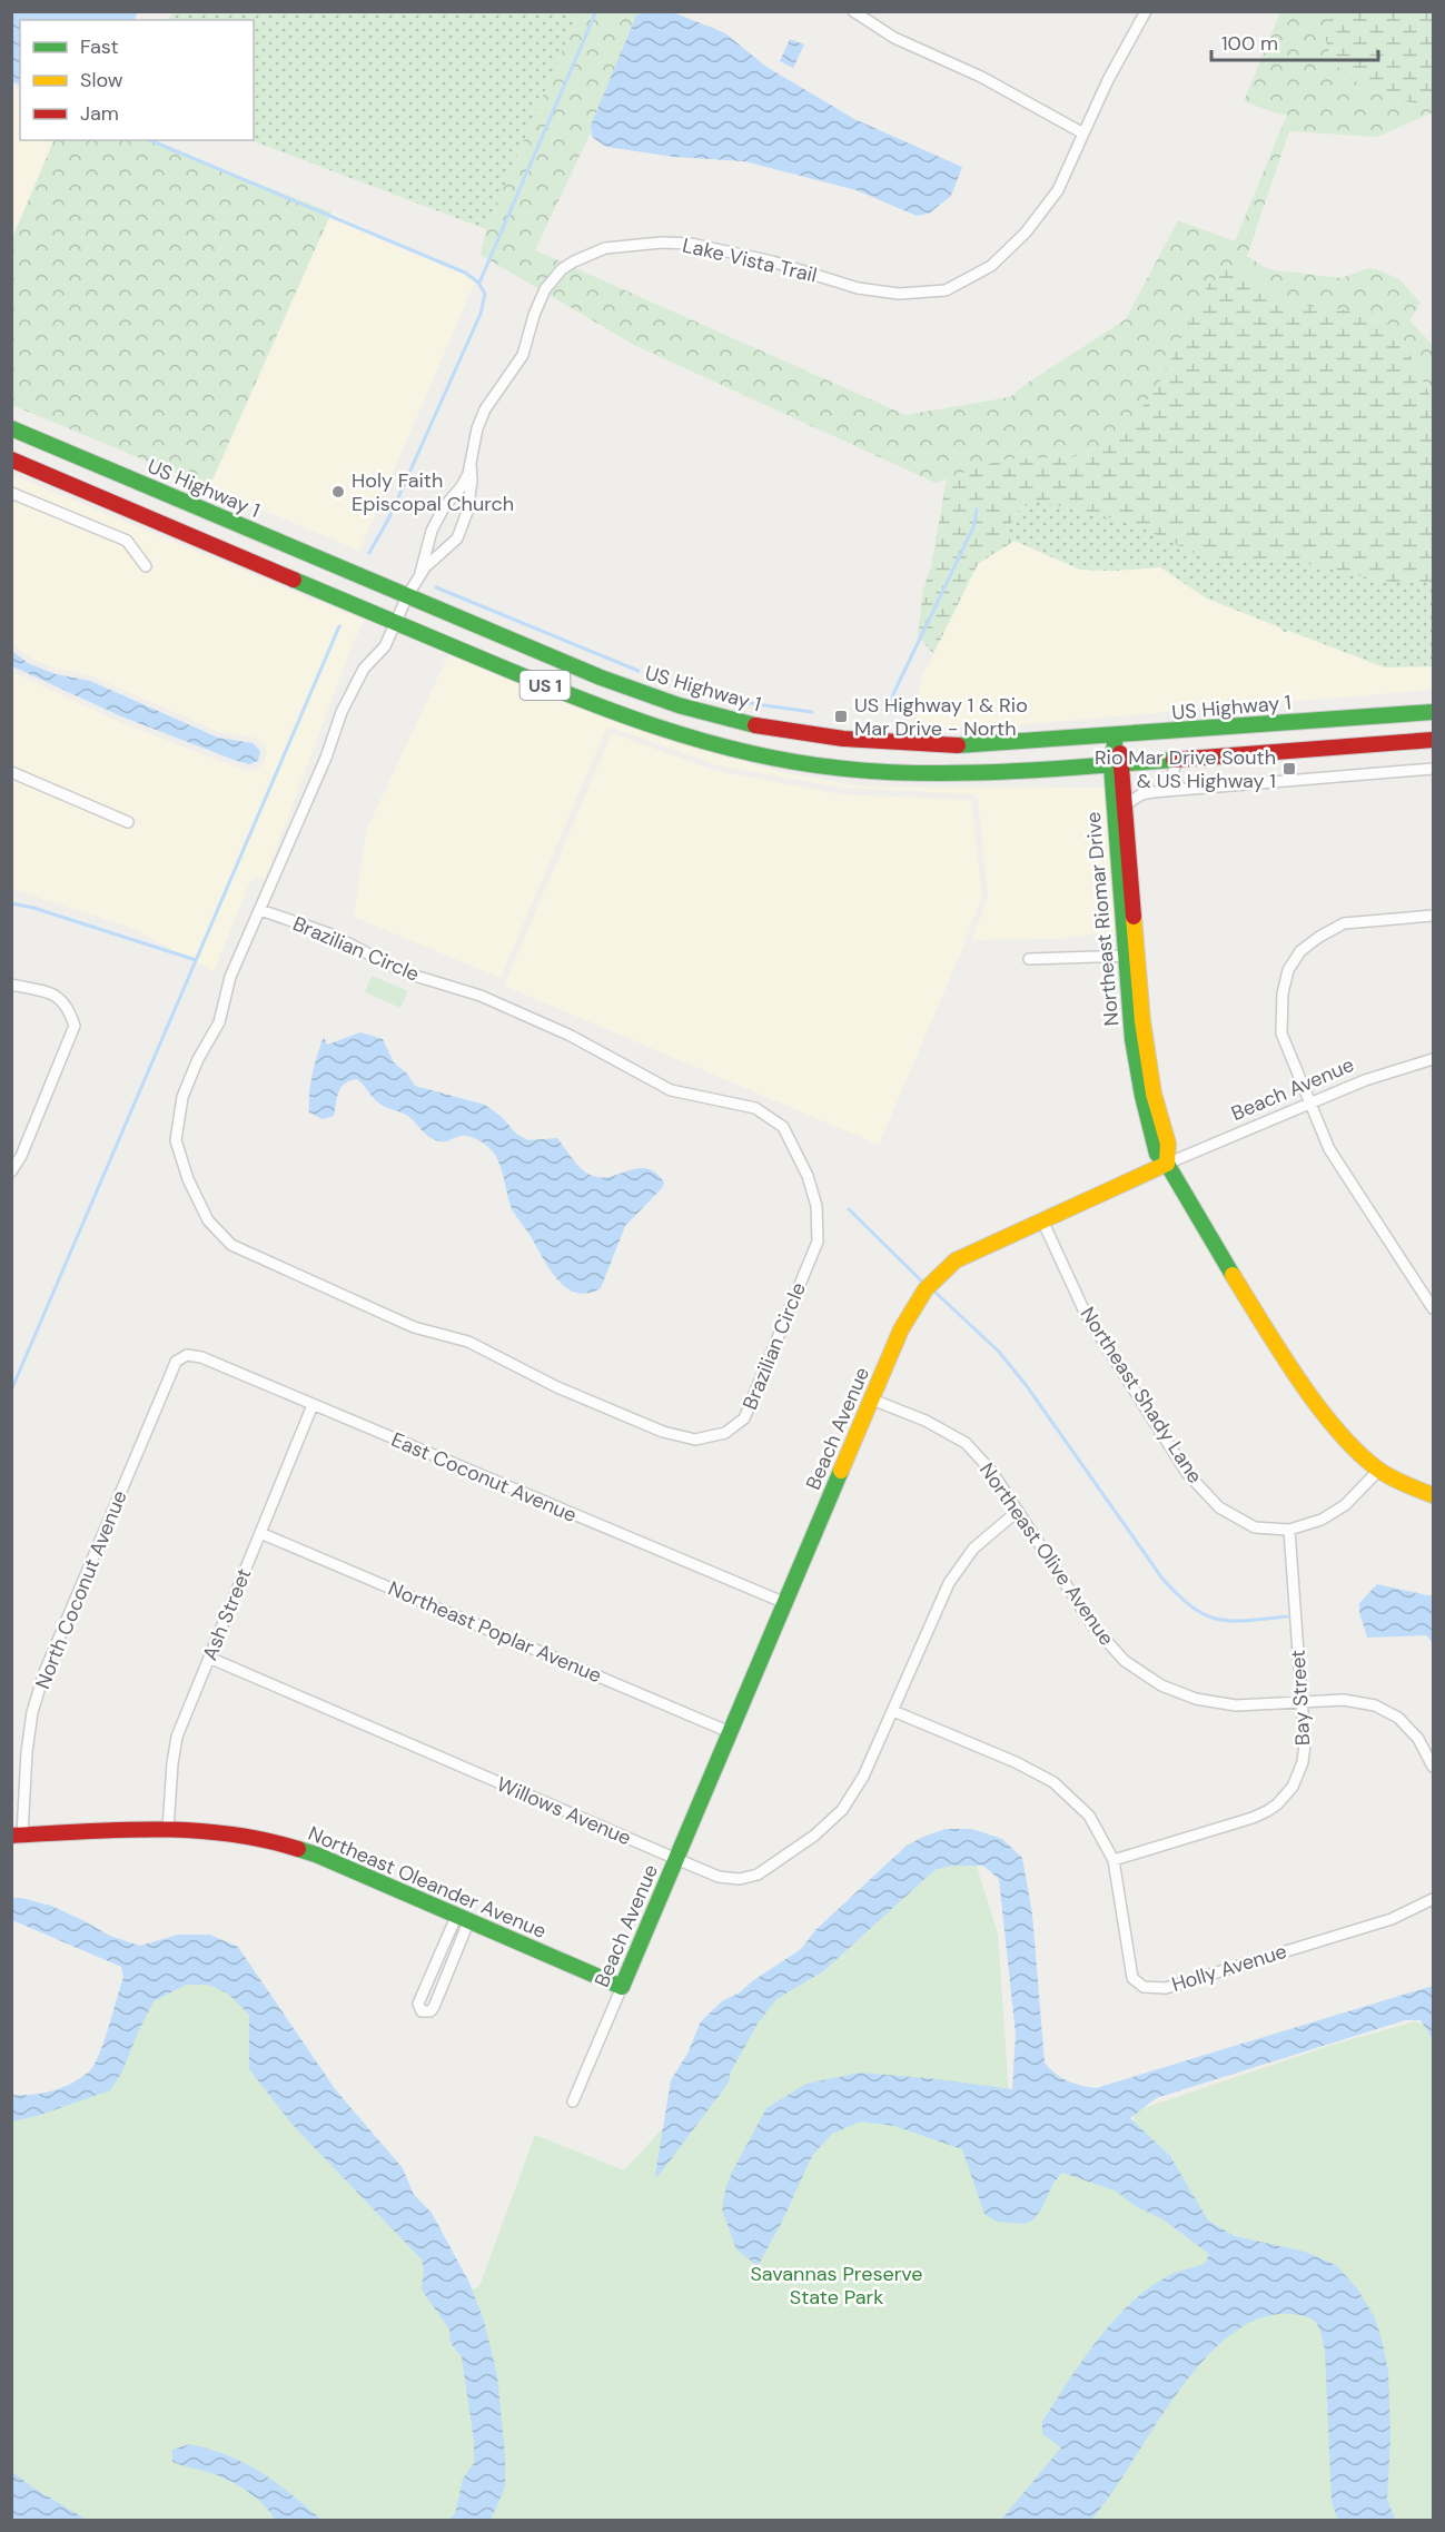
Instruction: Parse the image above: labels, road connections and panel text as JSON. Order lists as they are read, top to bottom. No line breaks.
{"streets":{"main road":["US Highway 1","US 1","Northeast Riomar Drive","Beach Avenue","Northeast Oleander Avenue"],"street":["Lake Vista Trail","Brazilian Circle","Northeast Shady Lane","East Coconut Avenue","Northeast Olive Avenue","North Coconut Avenue","Ash Street","Northeast Poplar Avenue","Bay Street","Willows Avenue","Holly Avenue"]},"crossings":[["Lake Vista Trail","US Highway 1"],["Lake Vista Trail","US 1"],["Lake Vista Trail","Brazilian Circle"],["US Highway 1","Northeast Riomar Drive"],["US 1","Northeast Riomar Drive"],["US 1","Brazilian Circle"],["Northeast Riomar Drive","Beach Avenue"],["Northeast Riomar Drive","Northeast Shady Lane"],["Beach Avenue","Northeast Shady Lane"],["Beach Avenue","East Coconut Avenue"],["Beach Avenue","Northeast Olive Avenue"],["Beach Avenue","Northeast Poplar Avenue"],["Beach Avenue","Willows Avenue"],["Beach Avenue","Northeast Oleander Avenue"],["Northeast Shady Lane","Bay Street"],["East Coconut Avenue","North Coconut Avenue"],["East Coconut Avenue","Ash Street"],["Northeast Olive Avenue","Bay Street"],["Northeast Olive Avenue","Willows Avenue"],["North Coconut Avenue","Northeast Oleander Avenue"],["Ash Street","Northeast Poplar Avenue"],["Ash Street","Willows Avenue"],["Ash Street","Northeast Oleander Avenue"],["Bay Street","Holly Avenue"],["Willows Avenue","Holly Avenue"]],"parks":["Savannas Preserve State Park"],"places":{"other":["Holy Faith Episcopal Church"],"transit":["US Highway 1 & Rio Mar Drive - North","Rio Mar Drive South & US Highway 1"]},"legend":["Fast","Slow","Jam"],"scale_bar":"100 m"}
